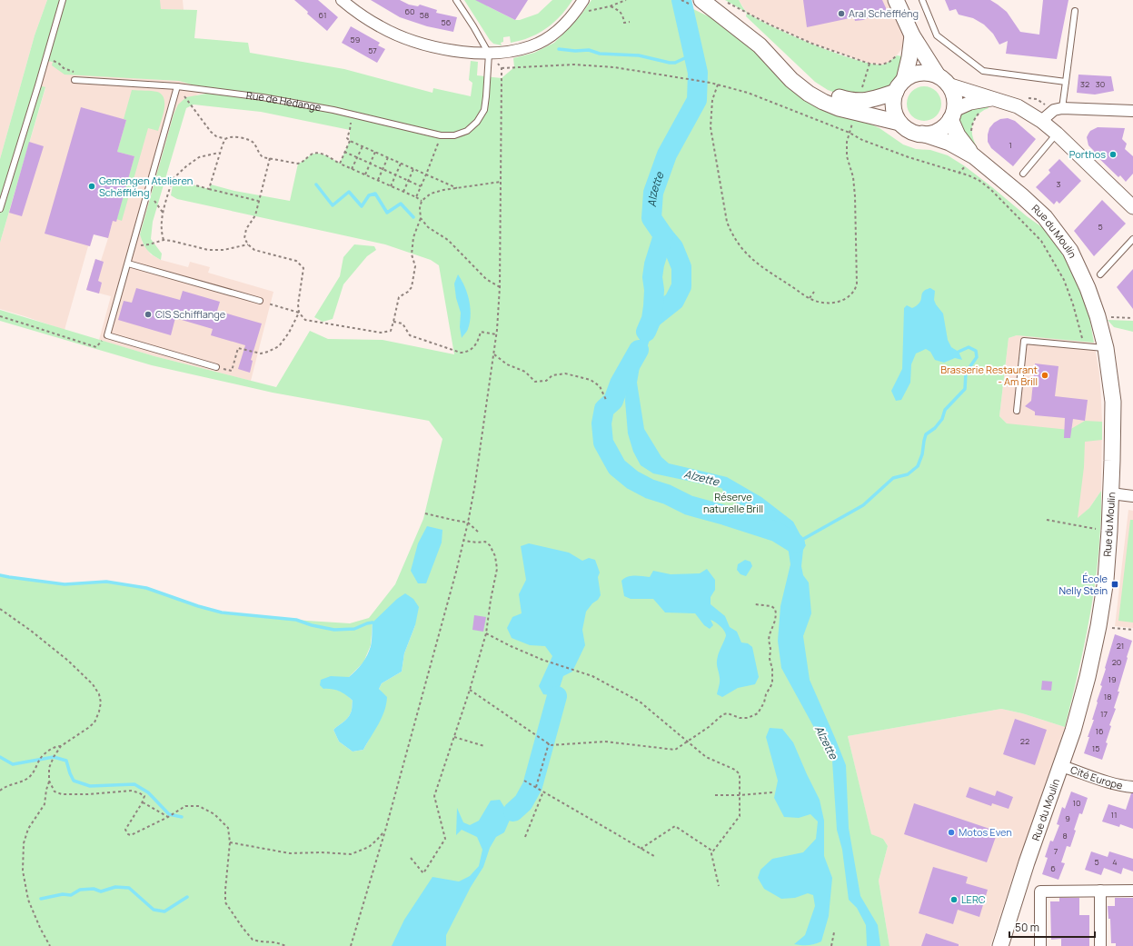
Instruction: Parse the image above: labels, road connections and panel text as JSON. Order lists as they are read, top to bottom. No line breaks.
{"streets":{"main road":["Rue du Moulin"],"street":["Cité Europe"],"lane":["Rue de Hédange"]},"crossings":[["Rue du Moulin","Cité Europe"]],"water":["Alzette"],"parks":["Réserve naturelle Brill"],"places":{"other":["Aral Schëffléng","Porthos","Gemengen Atelieren Schëffléng","CIS Schifflange","Brasserie Restaurant - Am Brill","Motos Even","LERC"],"transit":["École Nelly Stein"]},"house_numbers":["60","61","58","56","59","57","32","30","1","3","5","21","20","19","18","17","16","22","15","10","11","9","8","7","5","4","6"],"scale_bar":"50 m"}
